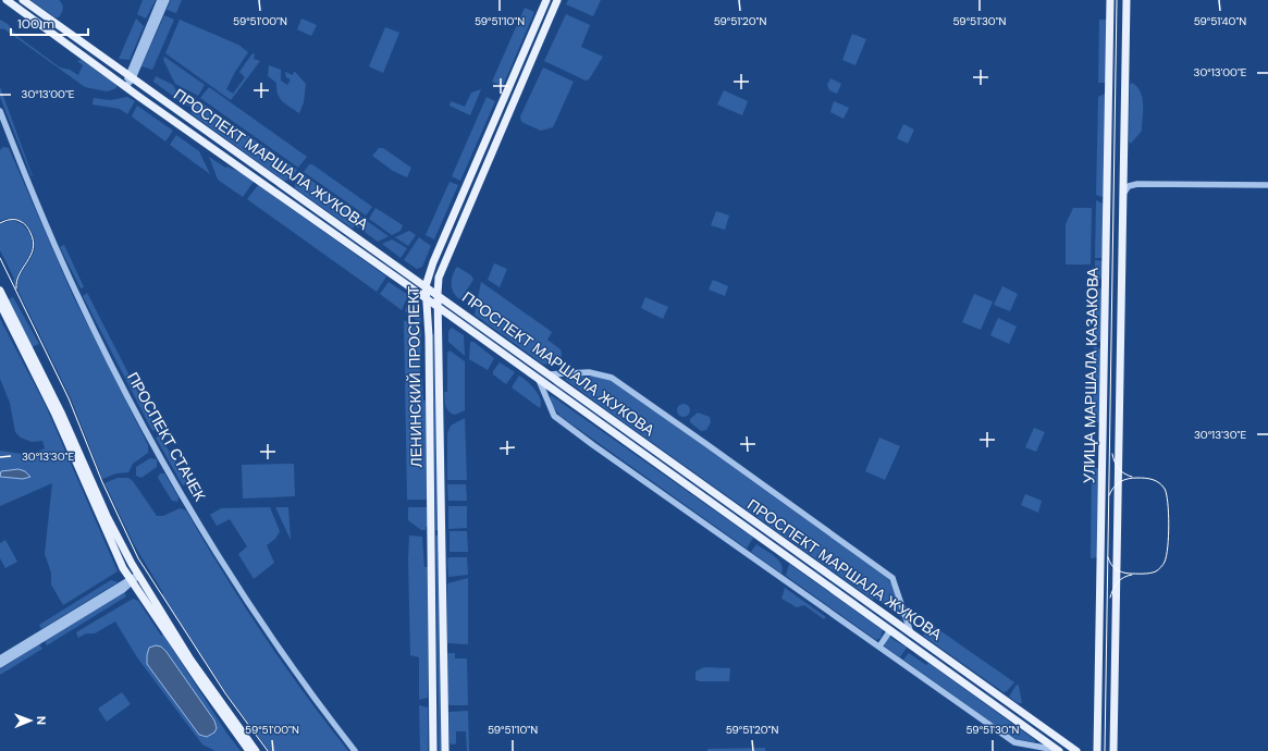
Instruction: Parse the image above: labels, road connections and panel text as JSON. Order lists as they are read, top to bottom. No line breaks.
{"streets":{"main road":["ПРОСПЕКТ МАРШАЛА ЖУКОВА","УЛИЦА МАРШАЛА КАЗАКОВА","ЛЕНИНСКИЙ ПРОСПЕКТ"],"street":["ПРОСПЕКТ СТАЧЕК"]},"crossings":[["ПРОСПЕКТ МАРШАЛА ЖУКОВА","ЛЕНИНСКИЙ ПРОСПЕКТ"]],"scale_bar":"100 m","north":"right","coordinates":["59°51'00\"N","59°51'10\"N","59°51'20\"N","59°51'30\"N","59°51'40\"N","30°13'00\"E","30°13'30\"E"]}
